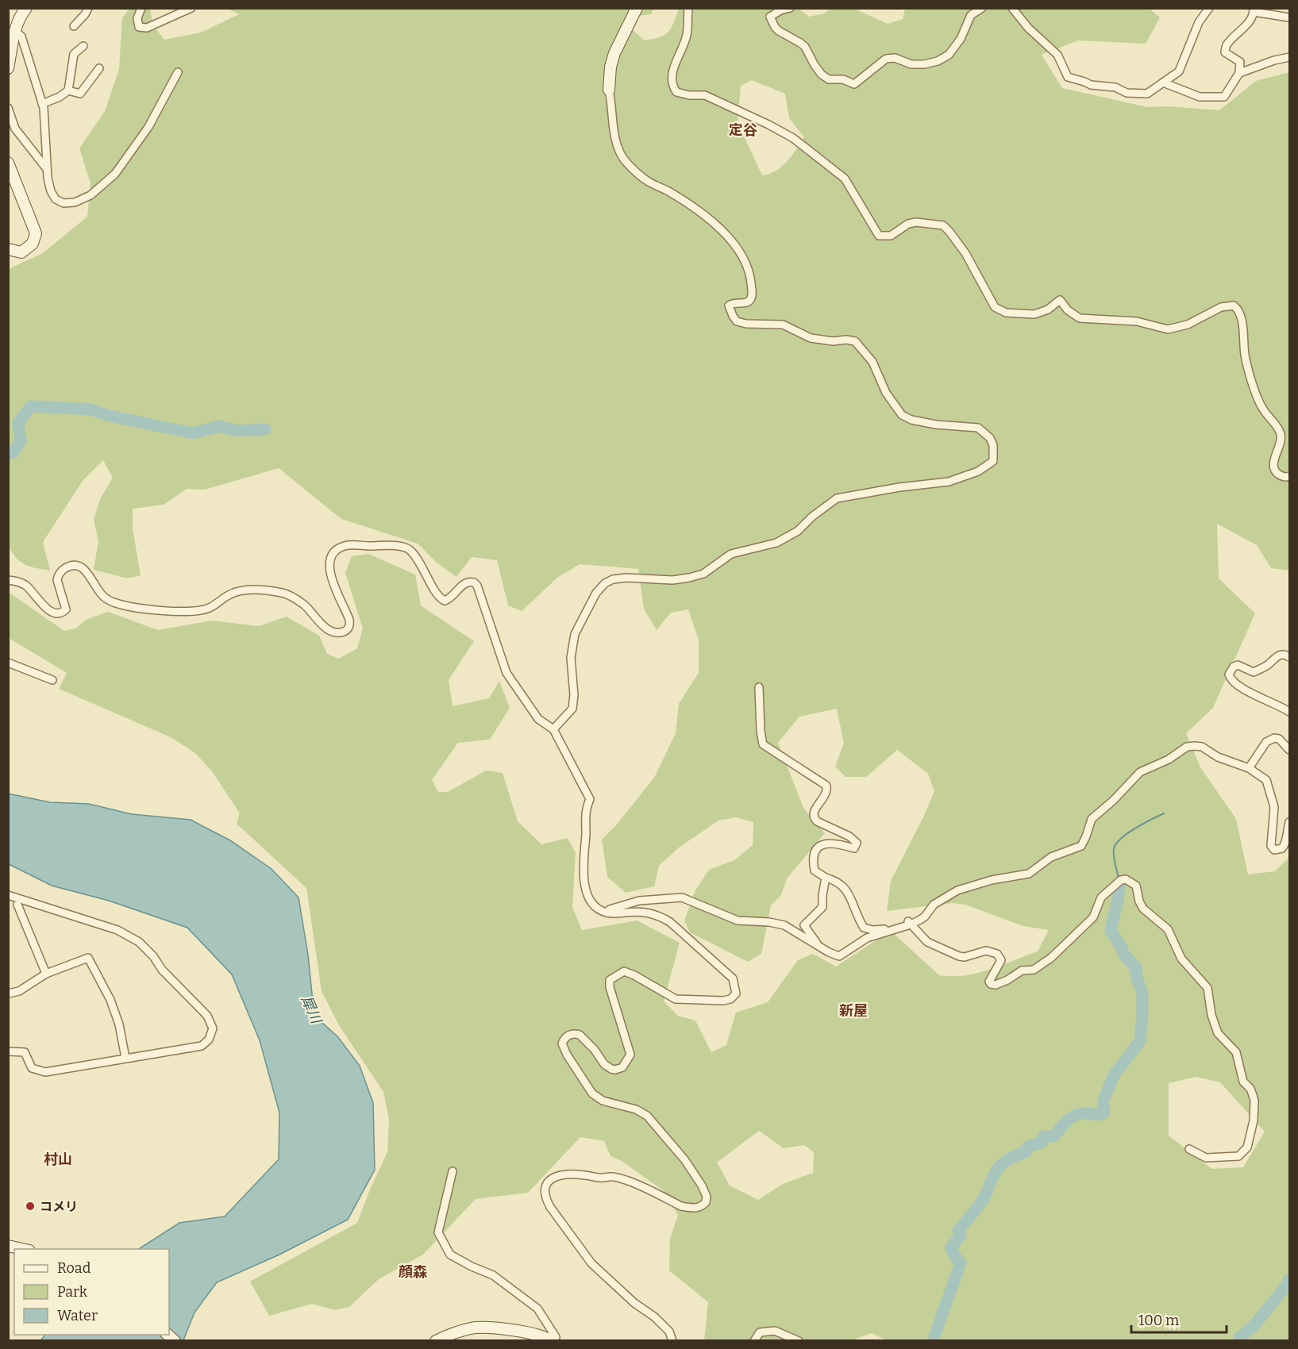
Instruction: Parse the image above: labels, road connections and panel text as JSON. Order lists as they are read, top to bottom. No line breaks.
{"districts":["定谷","新屋","村山","顔森"],"water":["犀川"],"places":["コメリ"],"legend":["Road","Park","Water"],"scale_bar":"100 m"}
